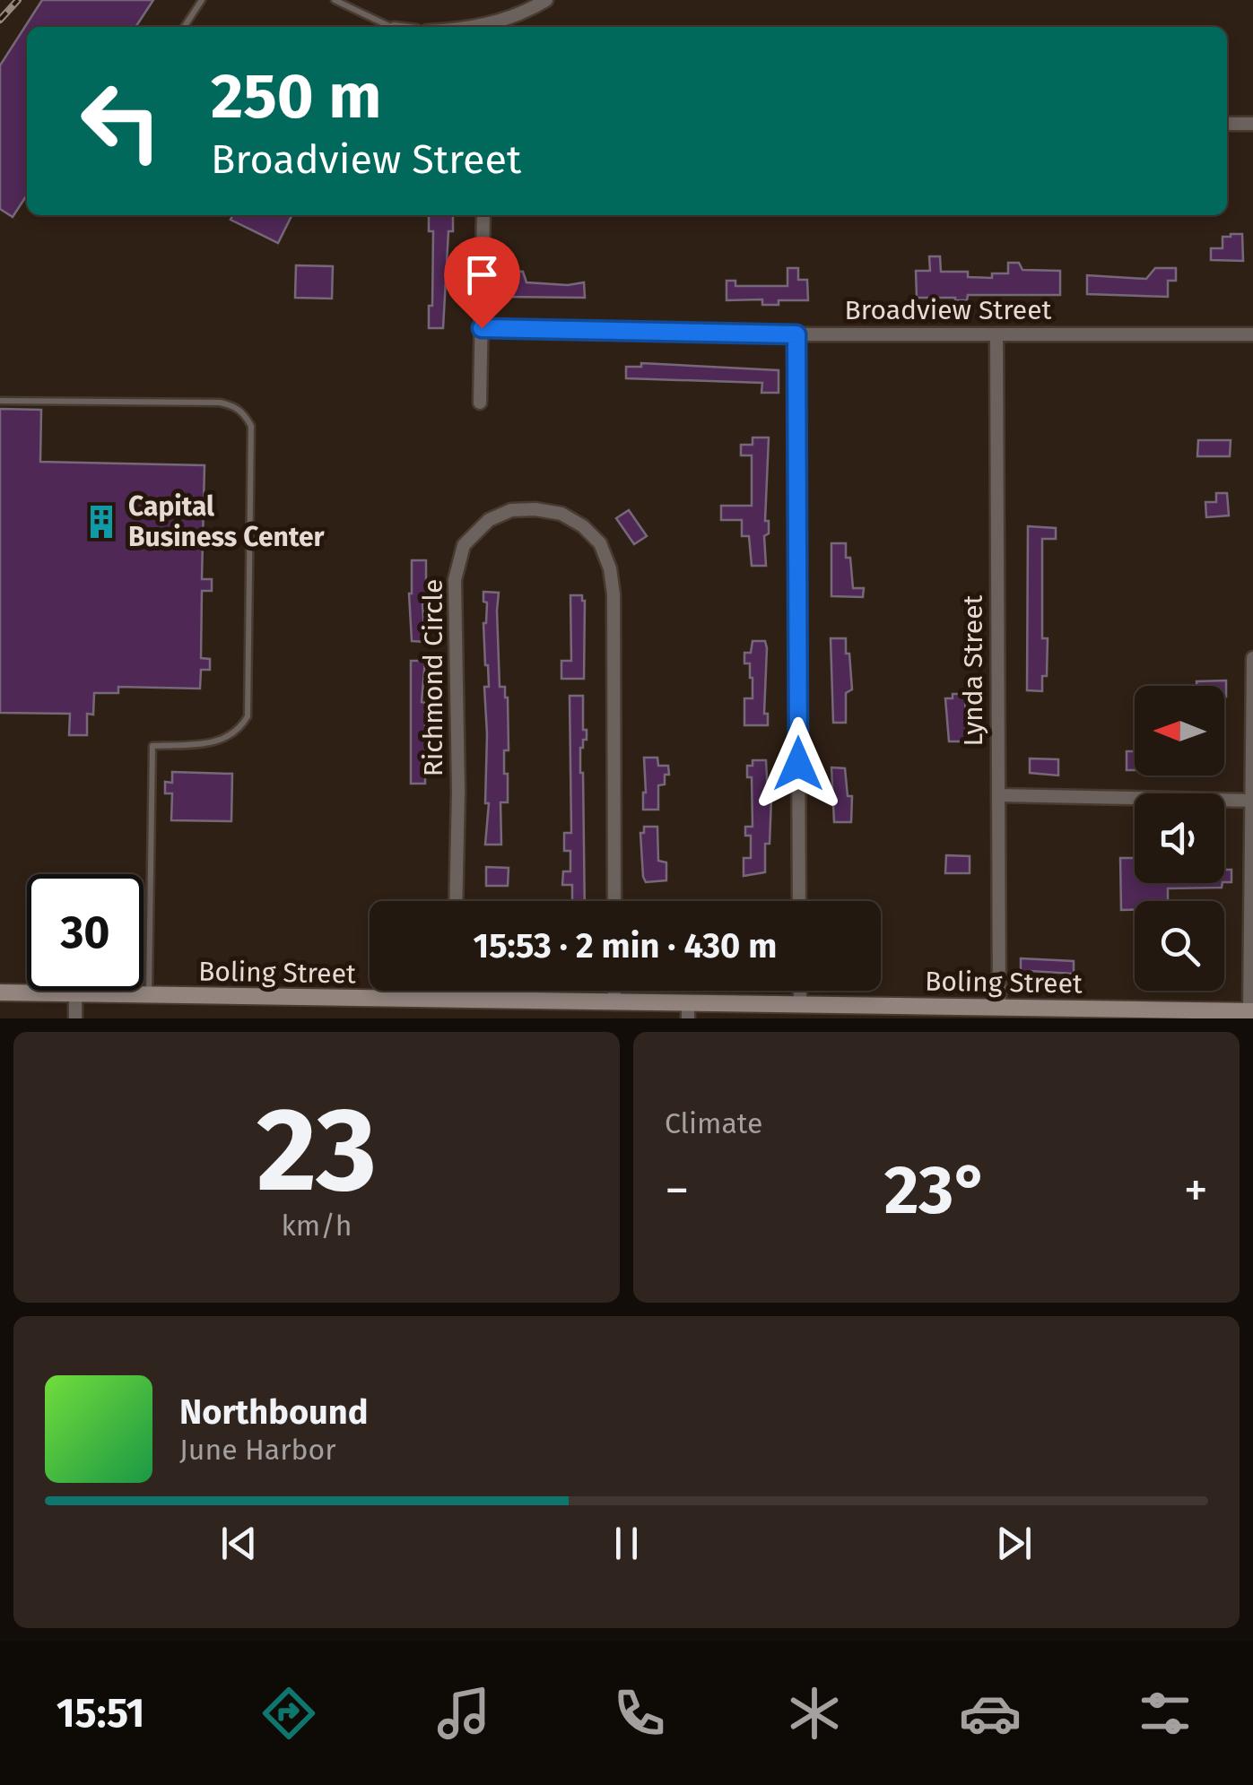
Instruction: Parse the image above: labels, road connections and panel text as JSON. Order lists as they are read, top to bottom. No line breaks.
{"streets":{"street":["Broadview Street","Lynda Street","Richmond Circle","Boling Street"]},"crossings":[["Broadview Street","Lynda Street"],["Lynda Street","Boling Street"]],"places":{"building":["Capital Business Center"]},"north":"left","page":{"turn":["250 m","Broadview Street"],"limit":"30","trip":"15:53 · 2 min · 430 m","tile":[["23","km/h"],"Climate"],"heat":["−","23°","+"],"song":["Northbound","June Harbor"],"tabs":"15:51"}}
